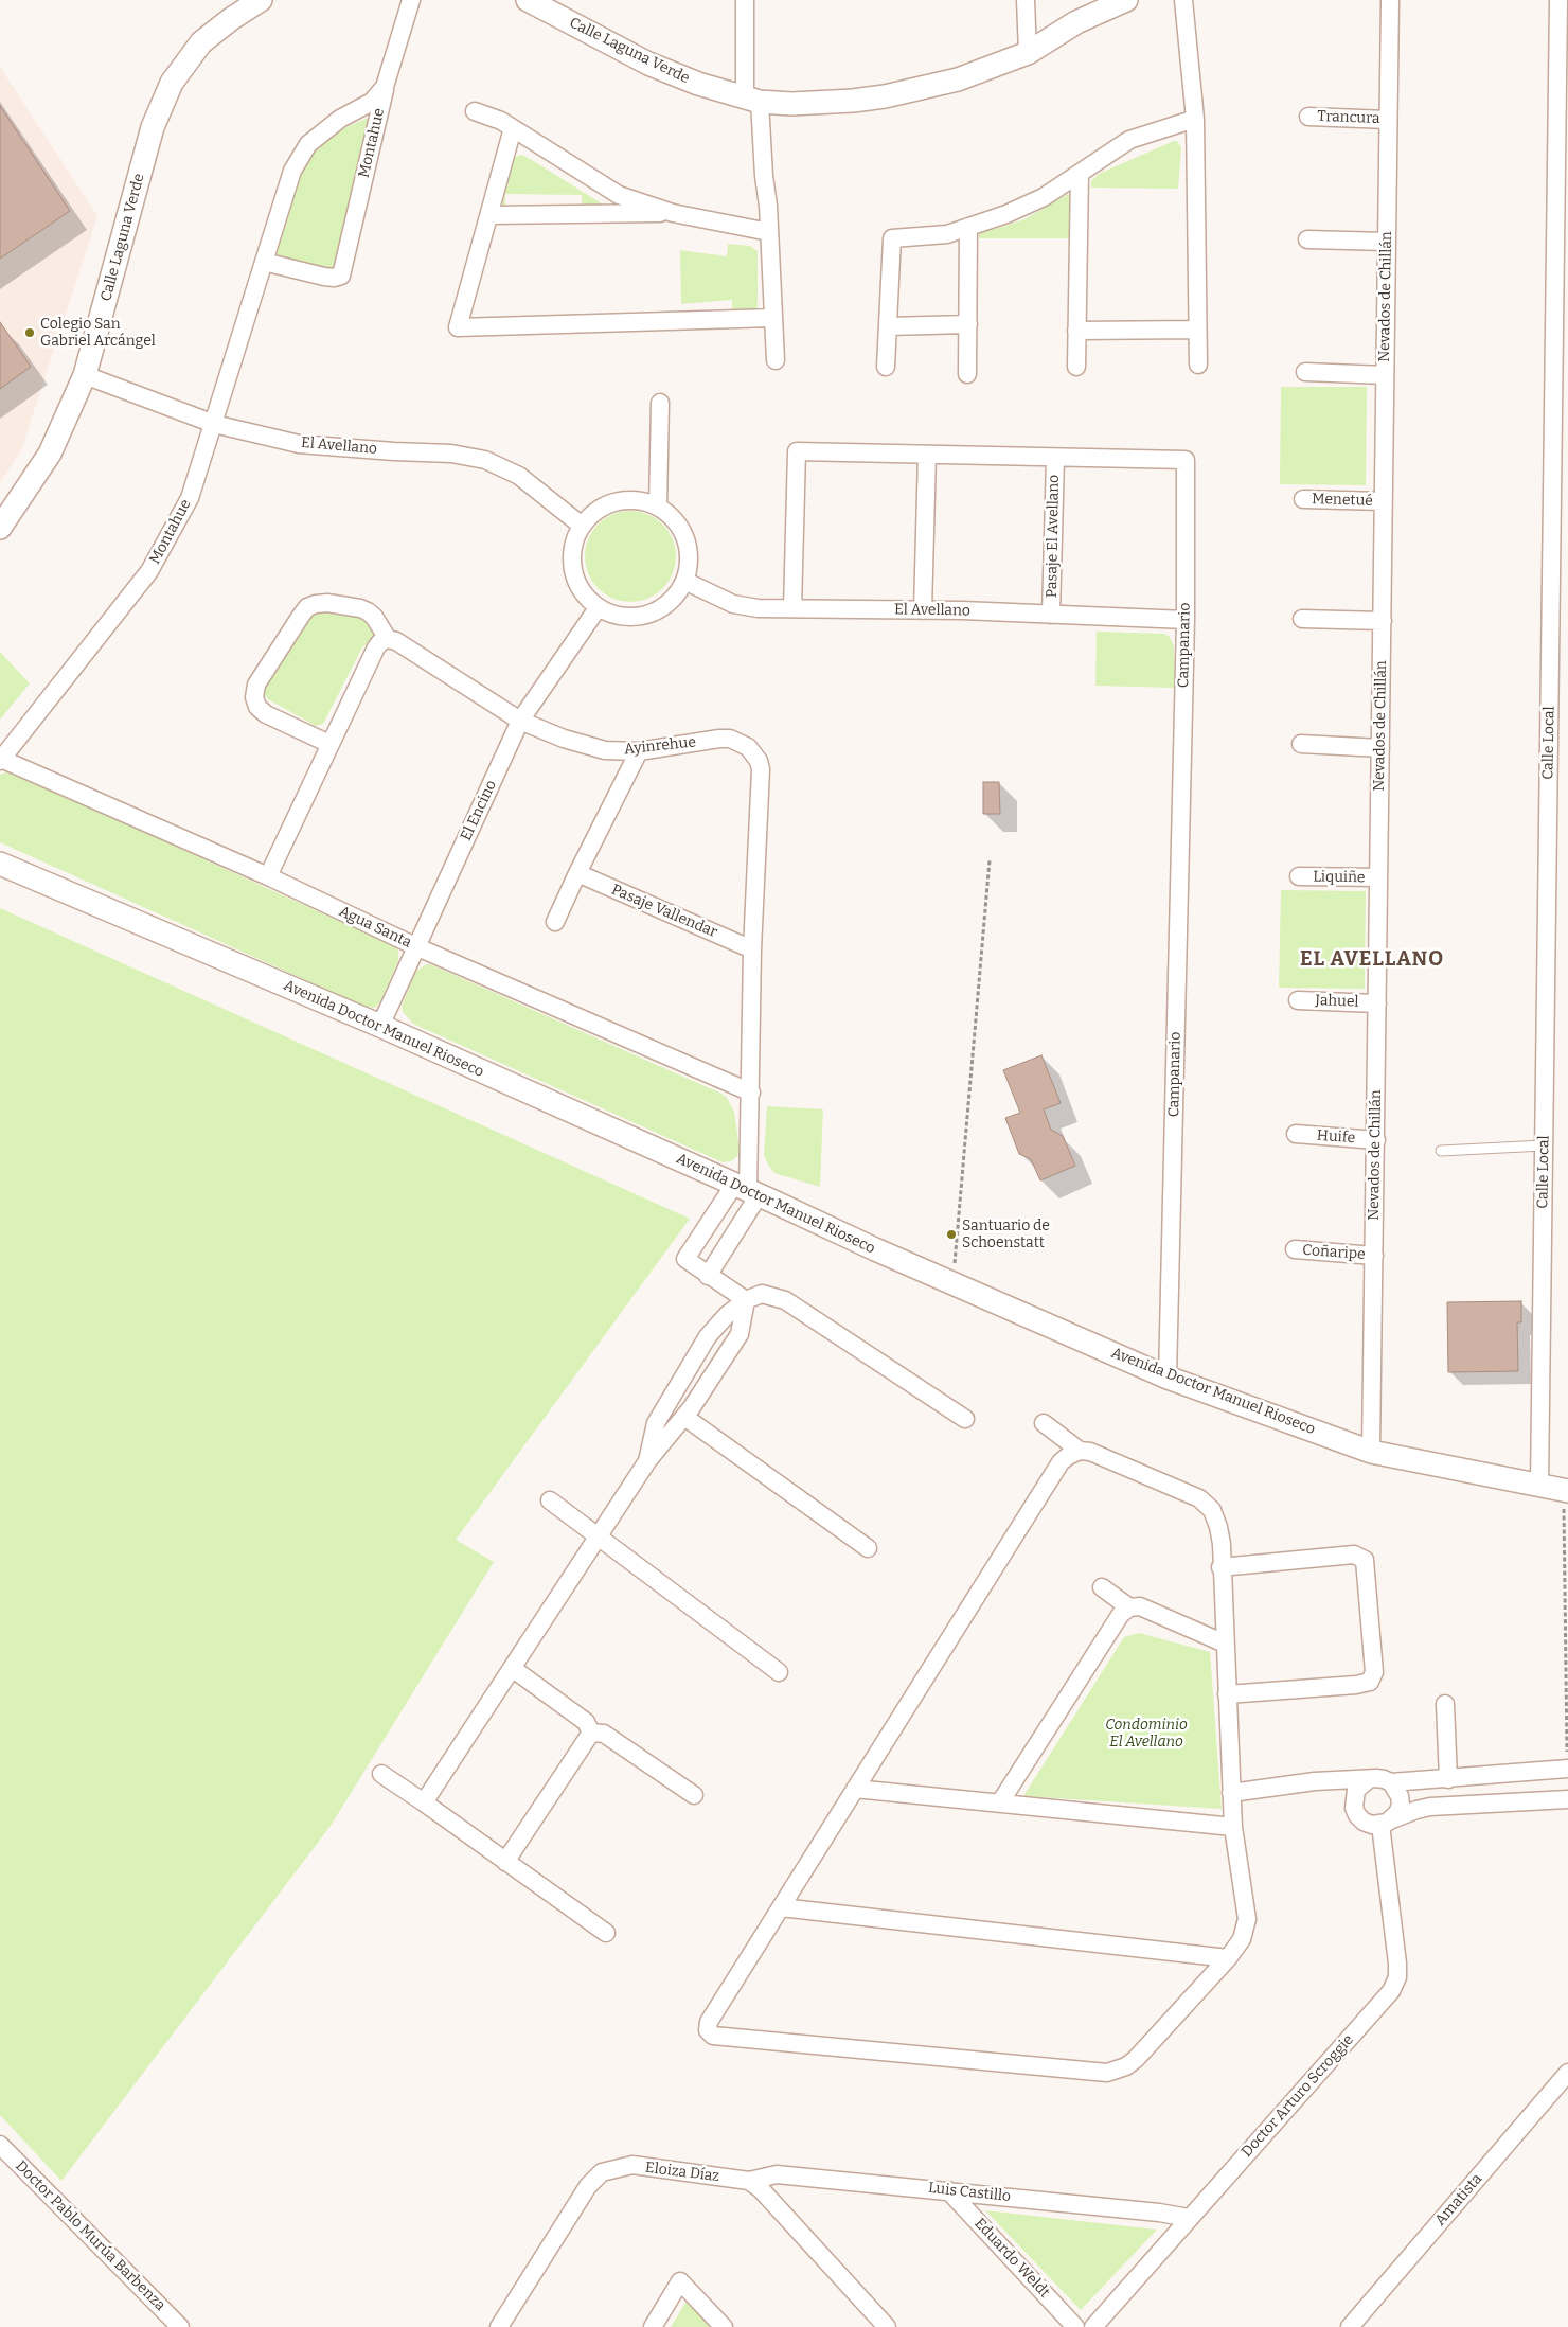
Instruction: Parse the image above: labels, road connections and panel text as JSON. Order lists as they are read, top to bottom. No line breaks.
{"streets":{"street":["Calle Laguna Verde","Trancura","Montahue","Nevados de Chillán","El Avellano","Menetué","Pasaje El Avellano","Campanario","Calle Local","Ayinrehue","El Encino","Liquiñe","Pasaje Vallendar","Agua Santa","Jahuel","Avenida Doctor Manuel Rioseco","Huife","Coñaripe","Doctor Arturo Scroggie","Eloiza Díaz","Luis Castillo","Amatista","Doctor Pablo Murúa Barbenza","Eduardo Weldt"]},"crossings":[["Calle Laguna Verde","El Avellano"],["Trancura","Nevados de Chillán"],["Montahue","El Avellano"],["Montahue","Agua Santa"],["Nevados de Chillán","Menetué"],["Nevados de Chillán","Liquiñe"],["Nevados de Chillán","Jahuel"],["Nevados de Chillán","Avenida Doctor Manuel Rioseco"],["Nevados de Chillán","Huife"],["Nevados de Chillán","Coñaripe"],["El Avellano","Pasaje El Avellano"],["El Avellano","Campanario"],["El Avellano","El Encino"],["Pasaje El Avellano","Campanario"],["Campanario","Avenida Doctor Manuel Rioseco"],["Calle Local","Avenida Doctor Manuel Rioseco"],["Ayinrehue","El Encino"],["Ayinrehue","Pasaje Vallendar"],["Ayinrehue","Agua Santa"],["Ayinrehue","Avenida Doctor Manuel Rioseco"],["El Encino","Agua Santa"],["El Encino","Avenida Doctor Manuel Rioseco"],["Doctor Arturo Scroggie","Luis Castillo"],["Eloiza Díaz","Luis Castillo"],["Luis Castillo","Eduardo Weldt"]],"districts":["EL AVELLANO"],"parks":["Condominio El Avellano"],"places":["Colegio San Gabriel Arcángel","Santuario de Schoenstatt"]}
